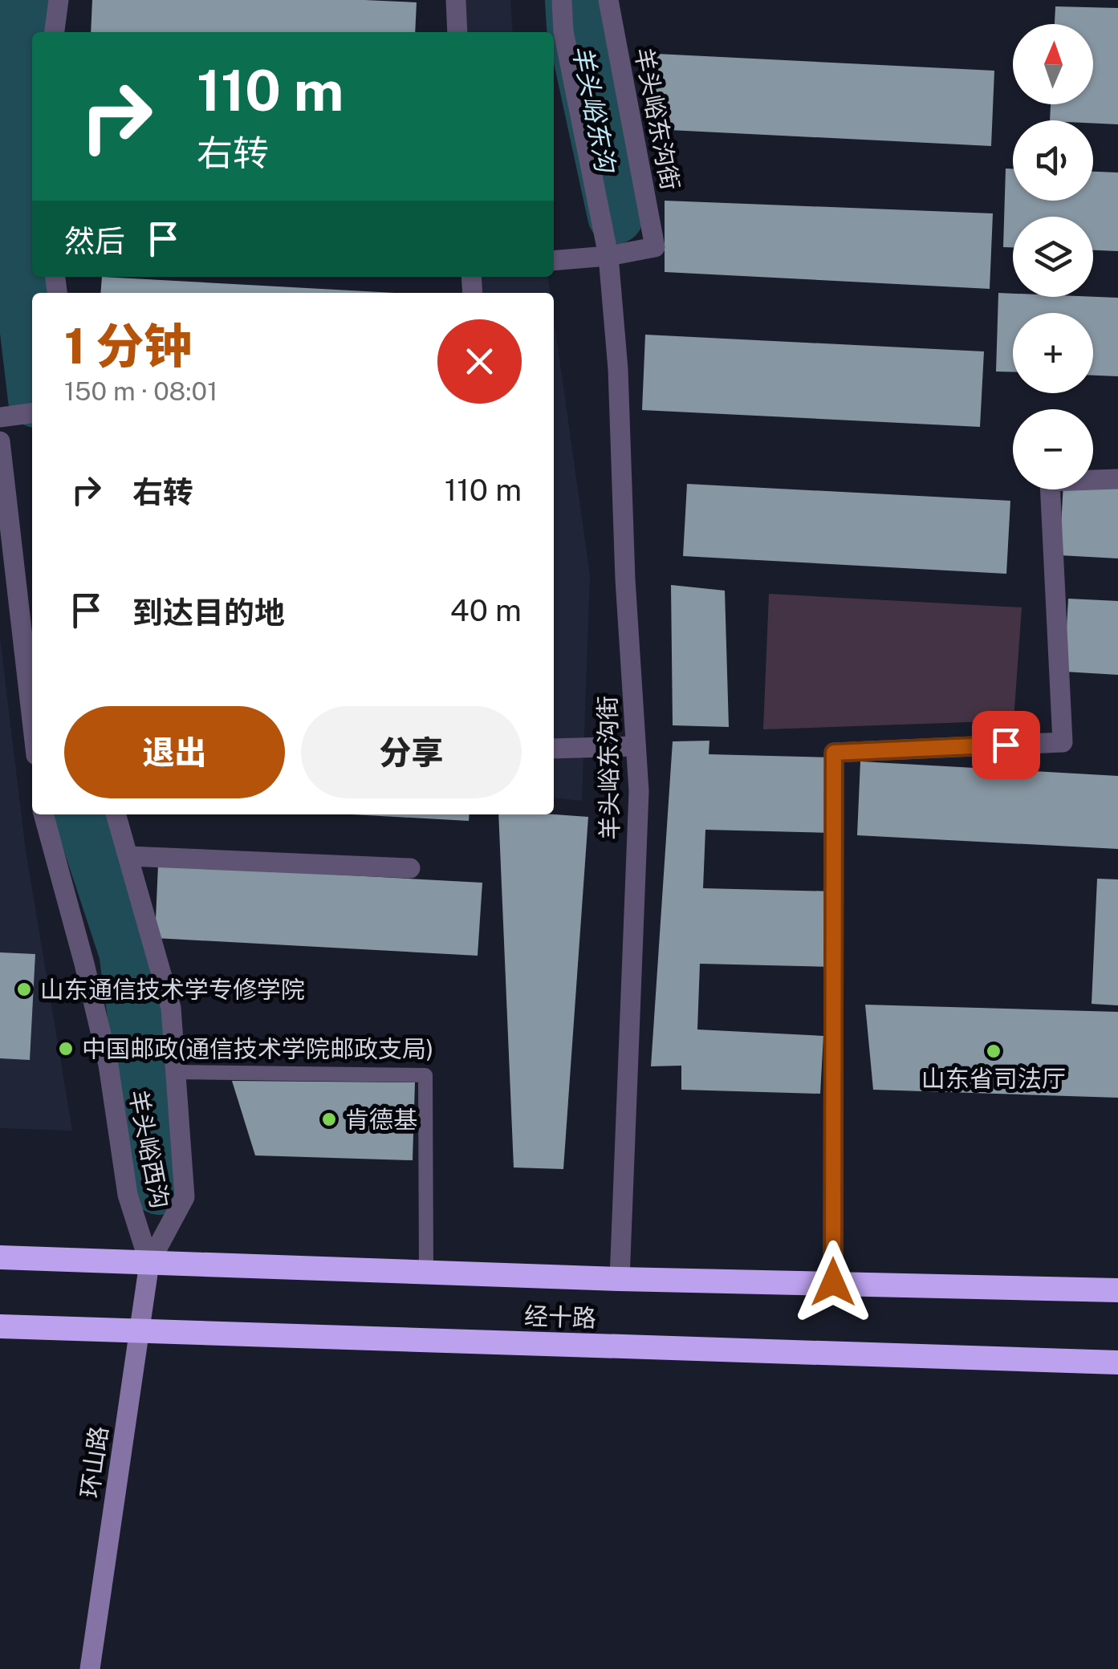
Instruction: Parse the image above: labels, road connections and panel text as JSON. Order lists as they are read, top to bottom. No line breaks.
{"streets":{"highway":["经十路"],"street":["羊头峪东沟街","羊头峪西沟","环山路"]},"crossings":[["羊头峪东沟街","经十路"],["羊头峪西沟","经十路"],["羊头峪西沟","环山路"],["经十路","环山路"]],"water":["羊头峪东沟"],"places":["山东通信技术学专修学院","中国邮政(通信技术学院邮政支局)","山东省司法厅","肯德基"],"north":"top","page":{"map_buttons":["+","−"],"turn":["110 m","右转"],"then":"然后","heading":["1 分钟","150 m · 08:01"],"list":[{"name":"右转","value":"110 m"},{"name":"到达目的地","value":"40 m"}],"buttons":["退出","分享"]}}
